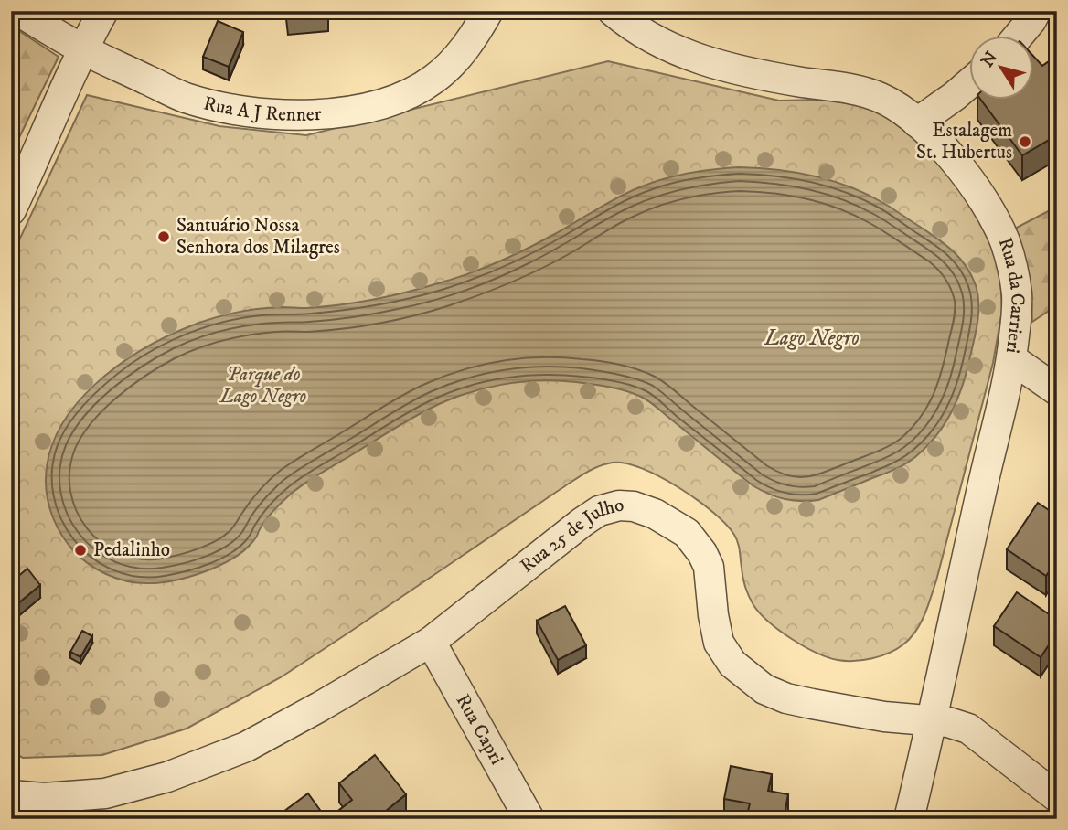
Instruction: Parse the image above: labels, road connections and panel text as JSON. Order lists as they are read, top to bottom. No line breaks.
{"streets":{"street":["Rua A J Renner","Rua da Carrieri","Rua 25 de Julho","Rua Capri"]},"crossings":[["Rua da Carrieri","Rua 25 de Julho"],["Rua 25 de Julho","Rua Capri"]],"water":["Lago Negro"],"parks":["Parque do Lago Negro"],"places":["Estalagem St. Hubertus","Santuário Nossa Senhora dos Milagres","Pedalinho"],"north":"top left"}
